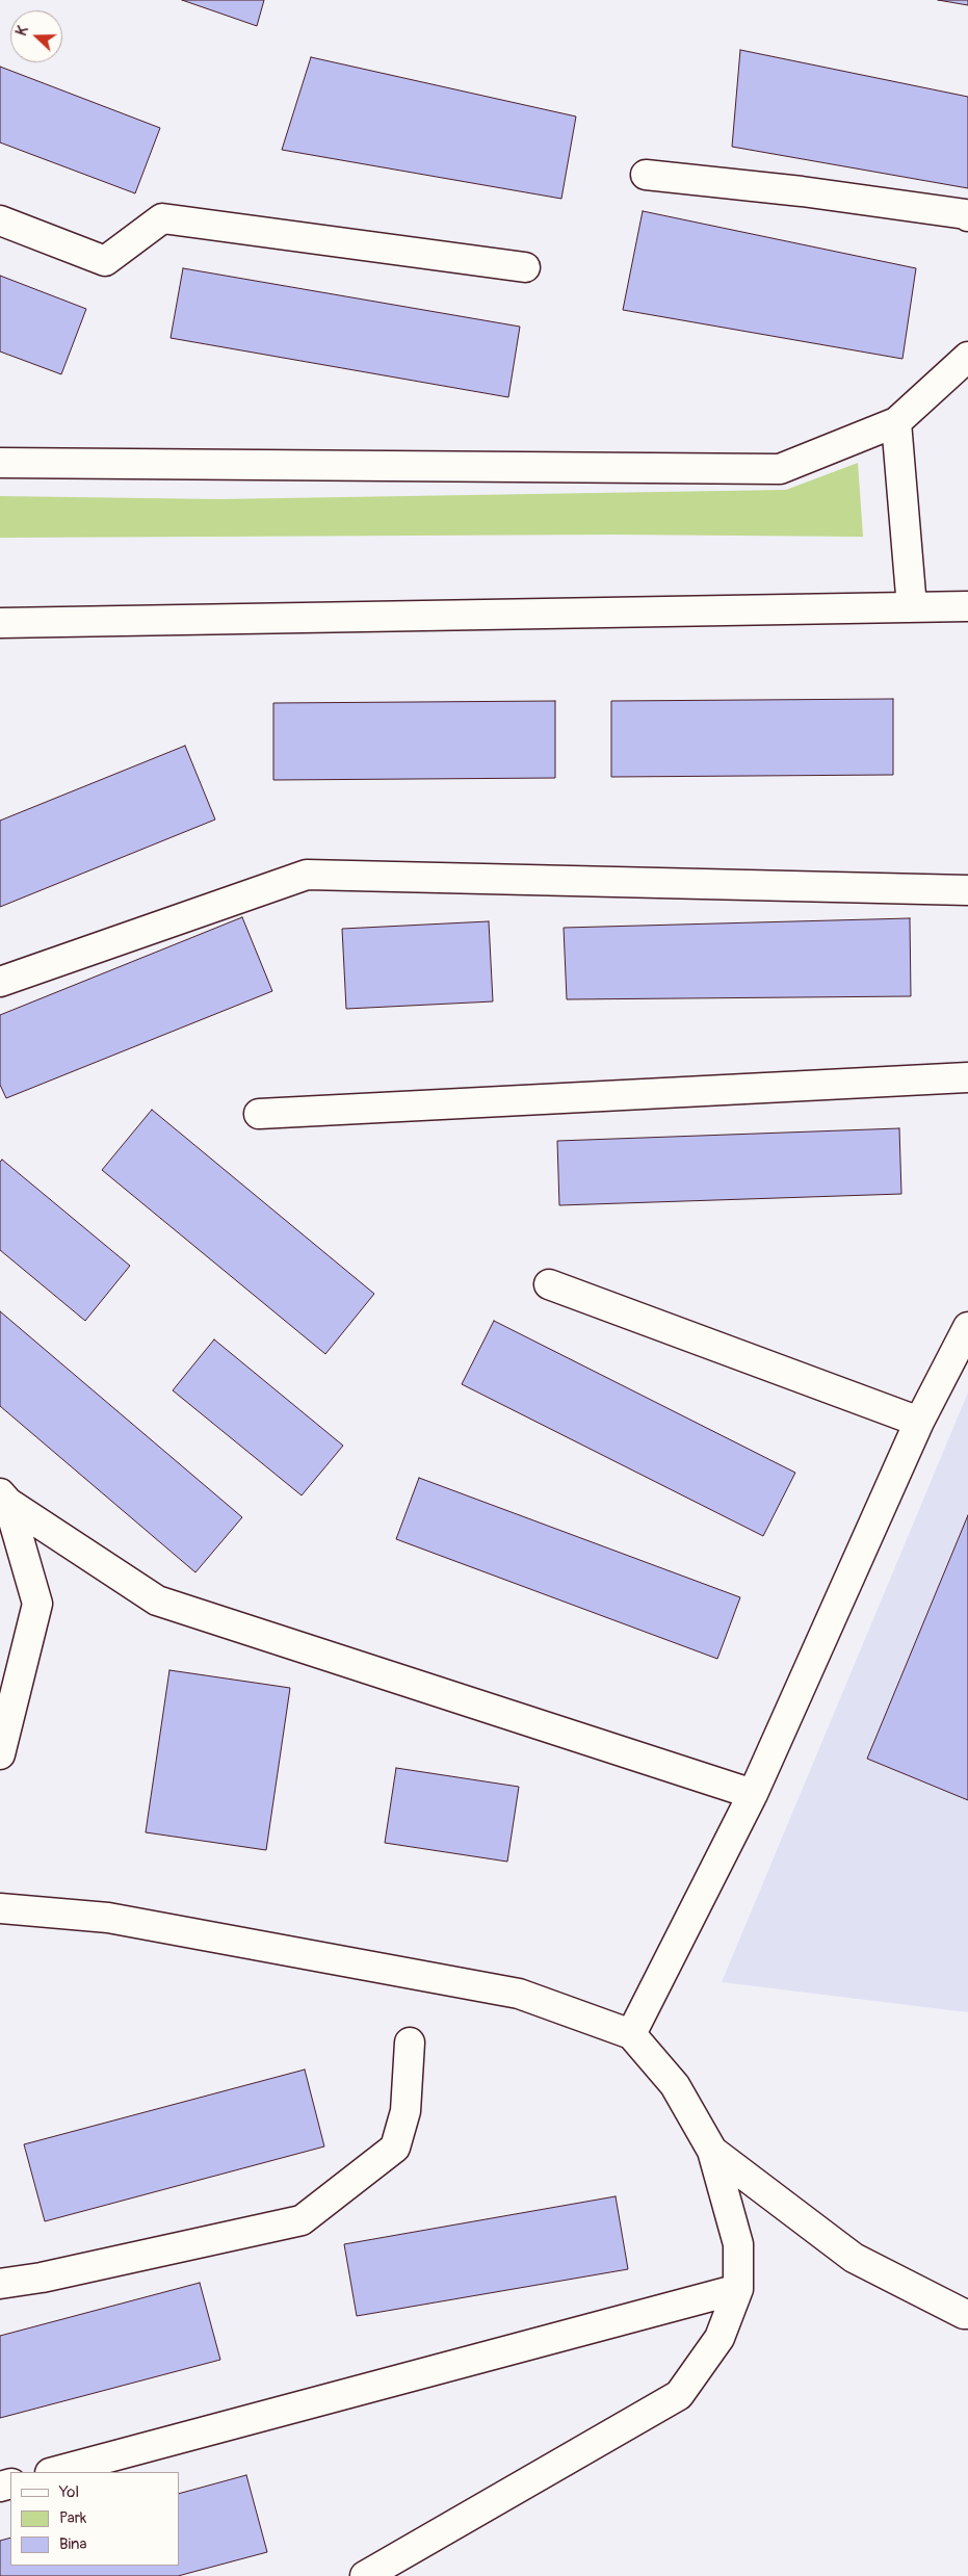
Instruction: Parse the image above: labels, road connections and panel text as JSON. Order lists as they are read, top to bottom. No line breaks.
{"legend":["Yol","Park","Bina"],"north":"left"}
